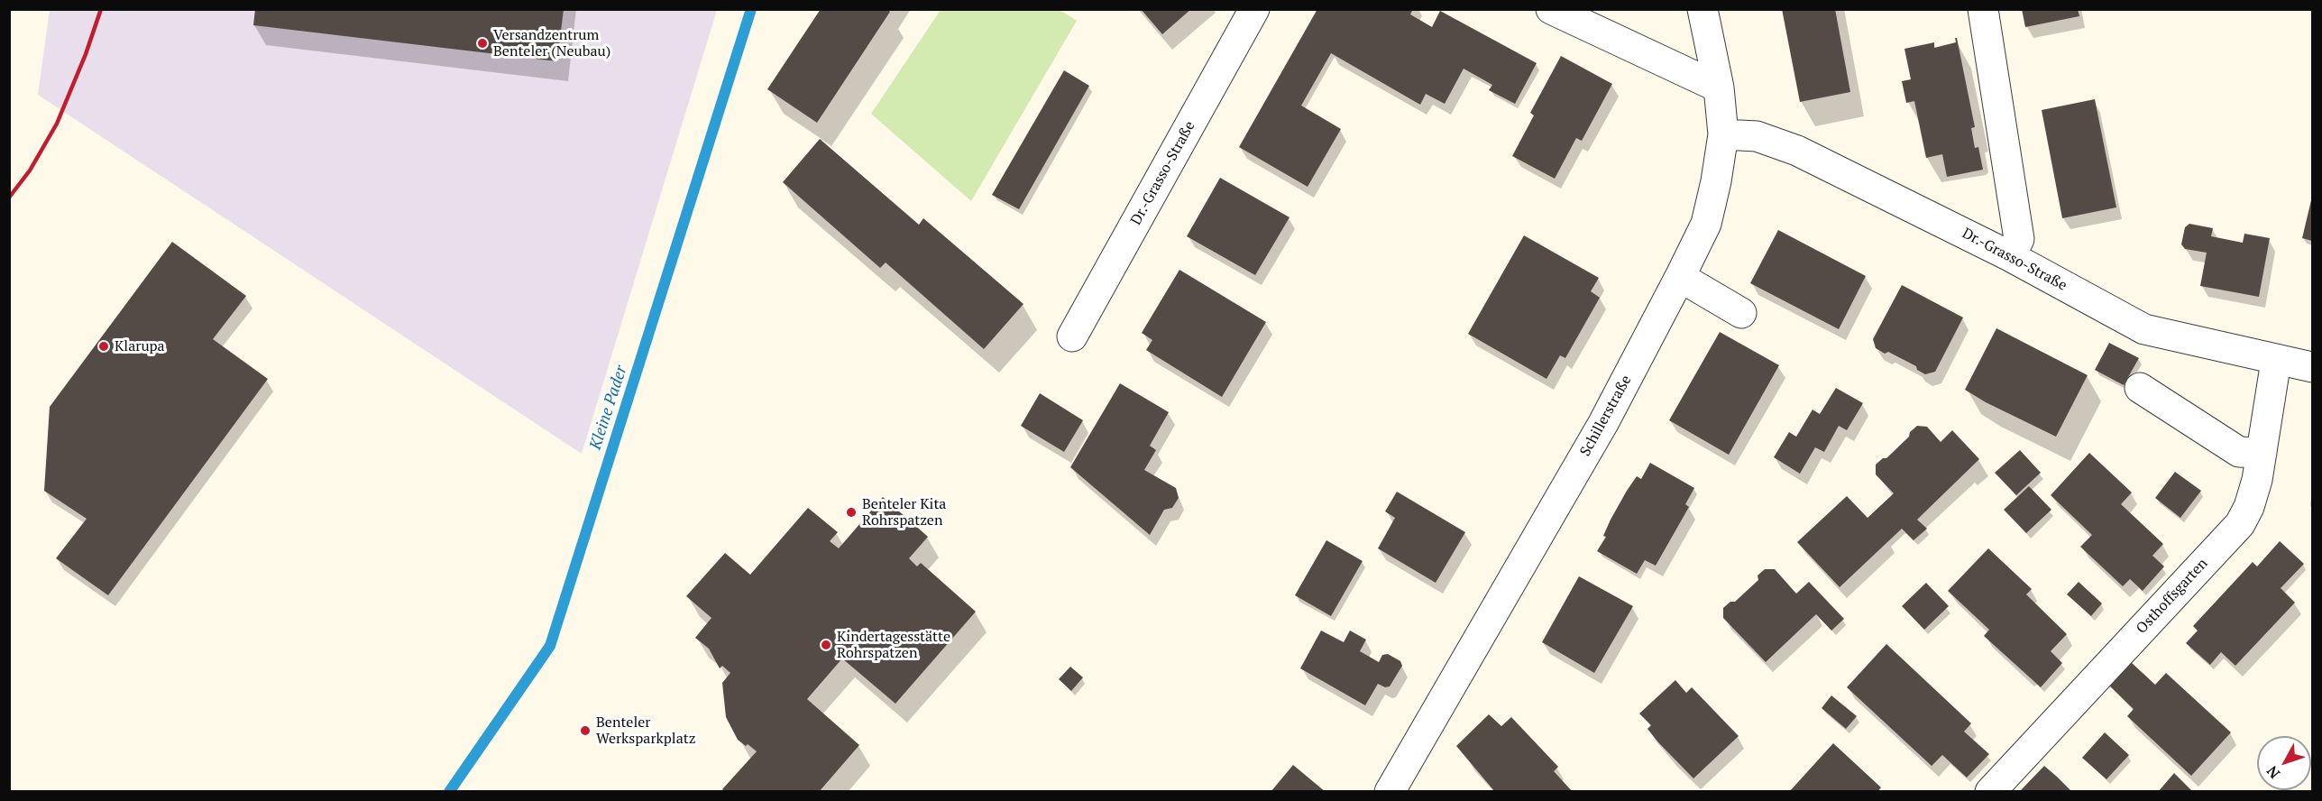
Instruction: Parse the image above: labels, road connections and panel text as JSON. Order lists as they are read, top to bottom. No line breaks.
{"streets":{"street":["Dr.-Grasso-Straße","Schillerstraße","Osthoffsgarten"]},"crossings":[["Dr.-Grasso-Straße","Schillerstraße"],["Dr.-Grasso-Straße","Osthoffsgarten"]],"water":["Kleine Pader"],"places":["Versandzentrum Benteler (Neubau)","Klarupa","Benteler Kita Rohrspatzen","Kindertagesstätte Rohrspatzen","Benteler Werksparkplatz"],"north":"bottom left"}
